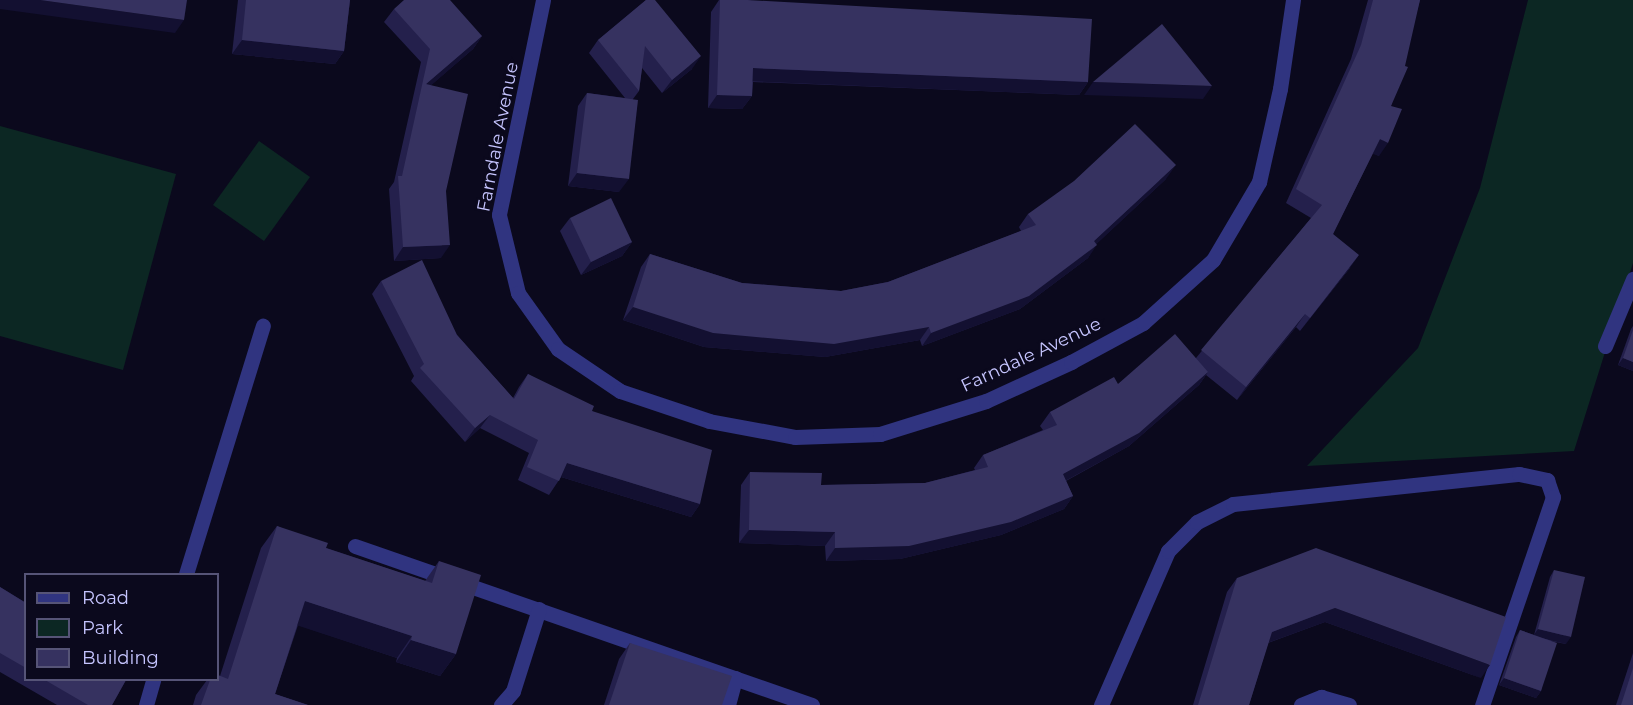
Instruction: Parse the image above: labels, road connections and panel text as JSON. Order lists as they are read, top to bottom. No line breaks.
{"streets":{"street":["Farndale Avenue"]},"legend":["Road","Park","Building"]}
